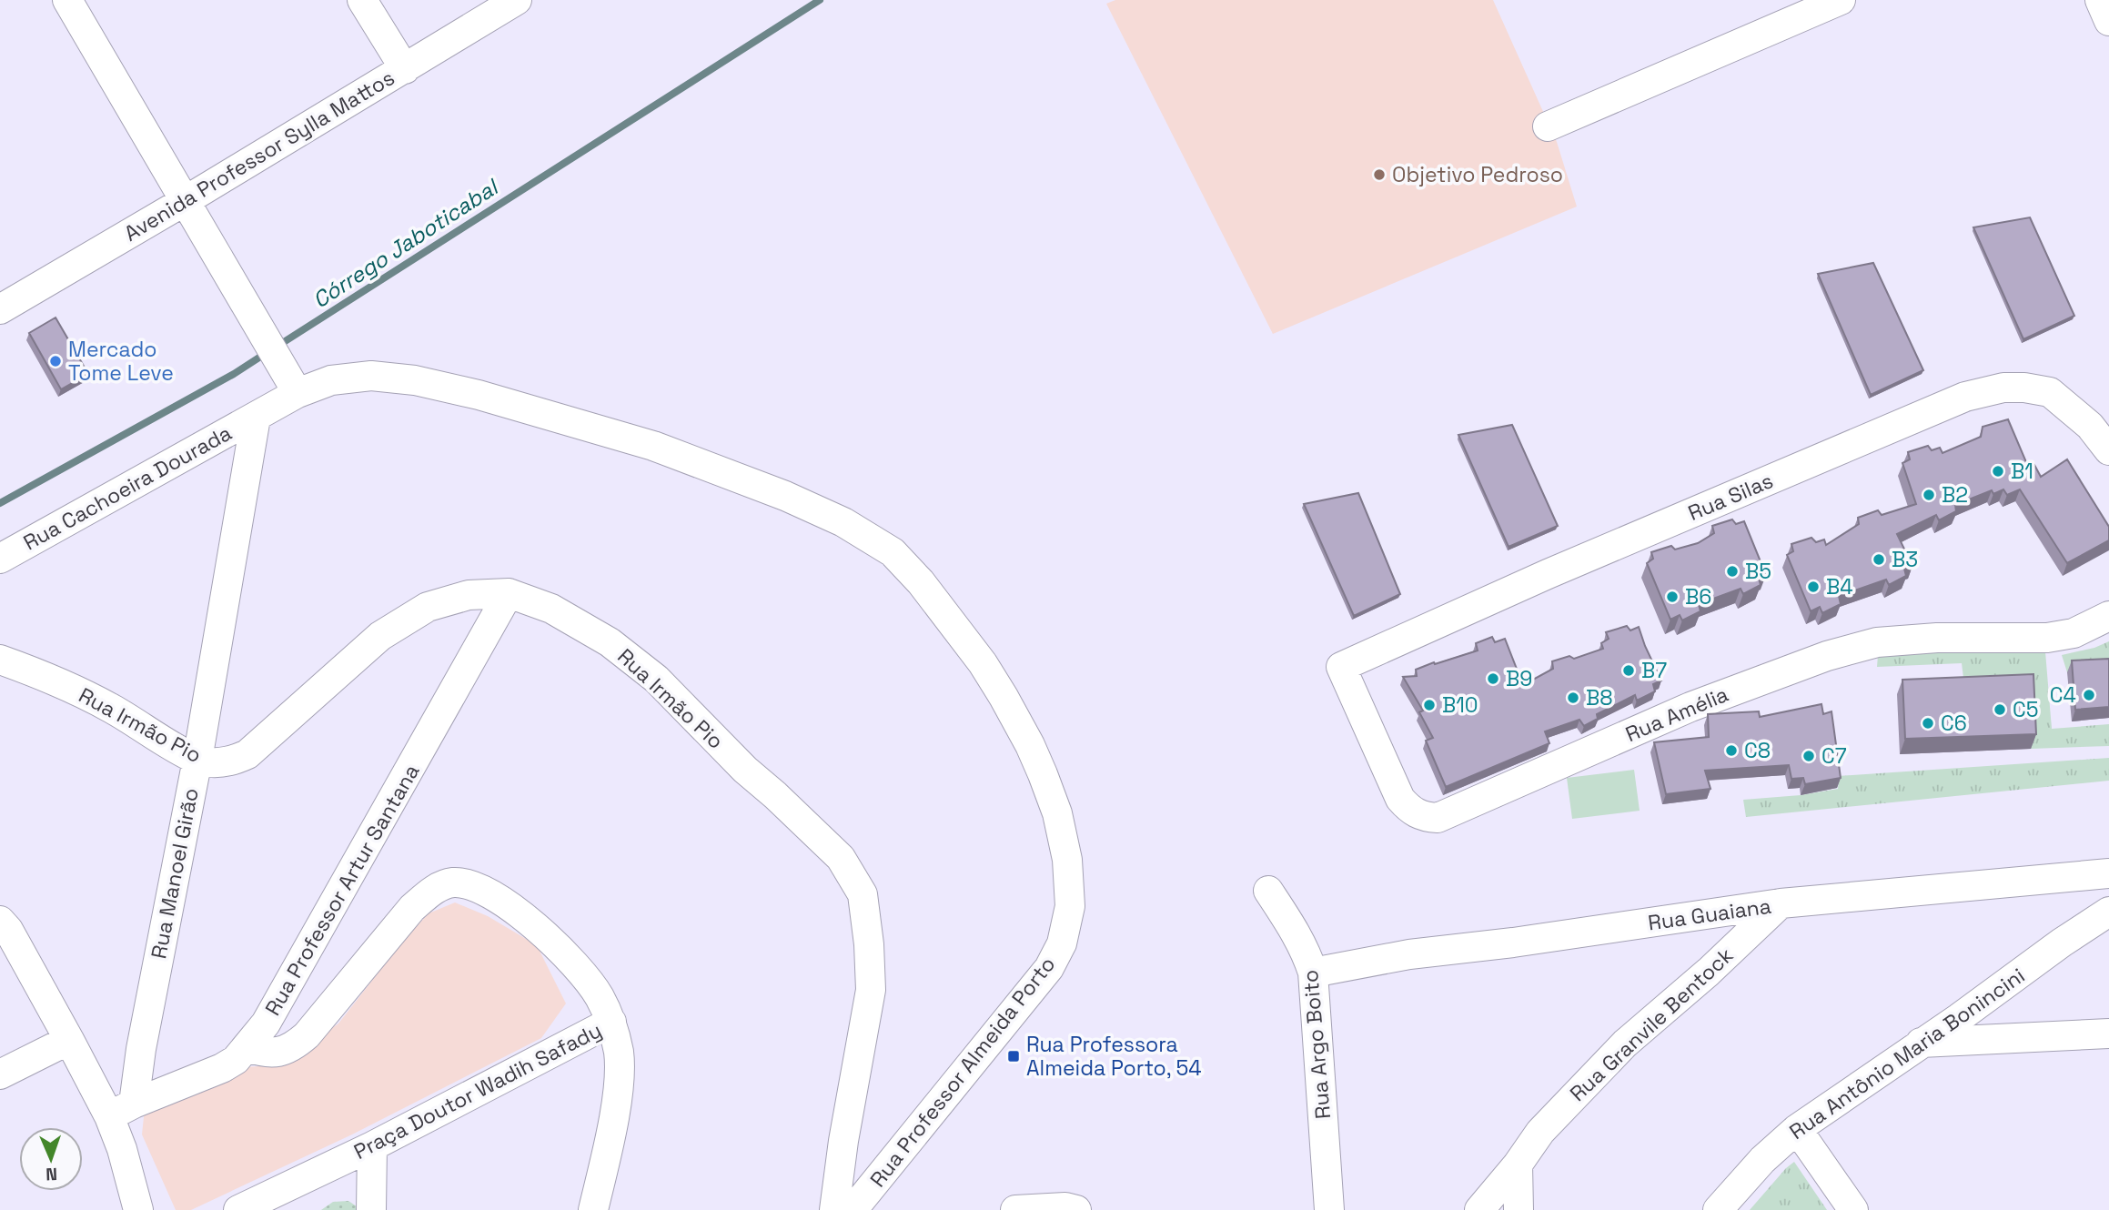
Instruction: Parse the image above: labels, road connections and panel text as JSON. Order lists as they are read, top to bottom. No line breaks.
{"streets":{"street":["Avenida Professor Sylla Mattos","Rua Cachoeira Dourada","Rua Silas","Rua Irmão Pio","Rua Amélia","Rua Manoel Girão","Rua Professor Artur Santana","Rua Guaiana","Rua Granvile Bentock","Rua Argo Boito","Rua Antônio Maria Bonincini","Rua Professor Almeida Porto","Praça Doutor Wadih Safady"]},"crossings":[["Rua Cachoeira Dourada","Rua Manoel Girão"],["Rua Cachoeira Dourada","Rua Professor Almeida Porto"],["Rua Silas","Rua Amélia"],["Rua Irmão Pio","Rua Manoel Girão"],["Rua Irmão Pio","Rua Professor Artur Santana"],["Rua Manoel Girão","Rua Professor Artur Santana"],["Rua Manoel Girão","Rua Professor Almeida Porto"],["Rua Professor Artur Santana","Praça Doutor Wadih Safady"],["Rua Guaiana","Rua Granvile Bentock"],["Rua Guaiana","Rua Argo Boito"]],"water":["Córrego Jaboticabal"],"places":{"other":["Objetivo Pedroso","Mercado Tome Leve","B1","B2","B3","B5","B4","B6","B7","B9","C4","B8","B10","C5","C6","C8","C7"],"transit":["Rua Professora Almeida Porto, 54"]},"north":"bottom"}
